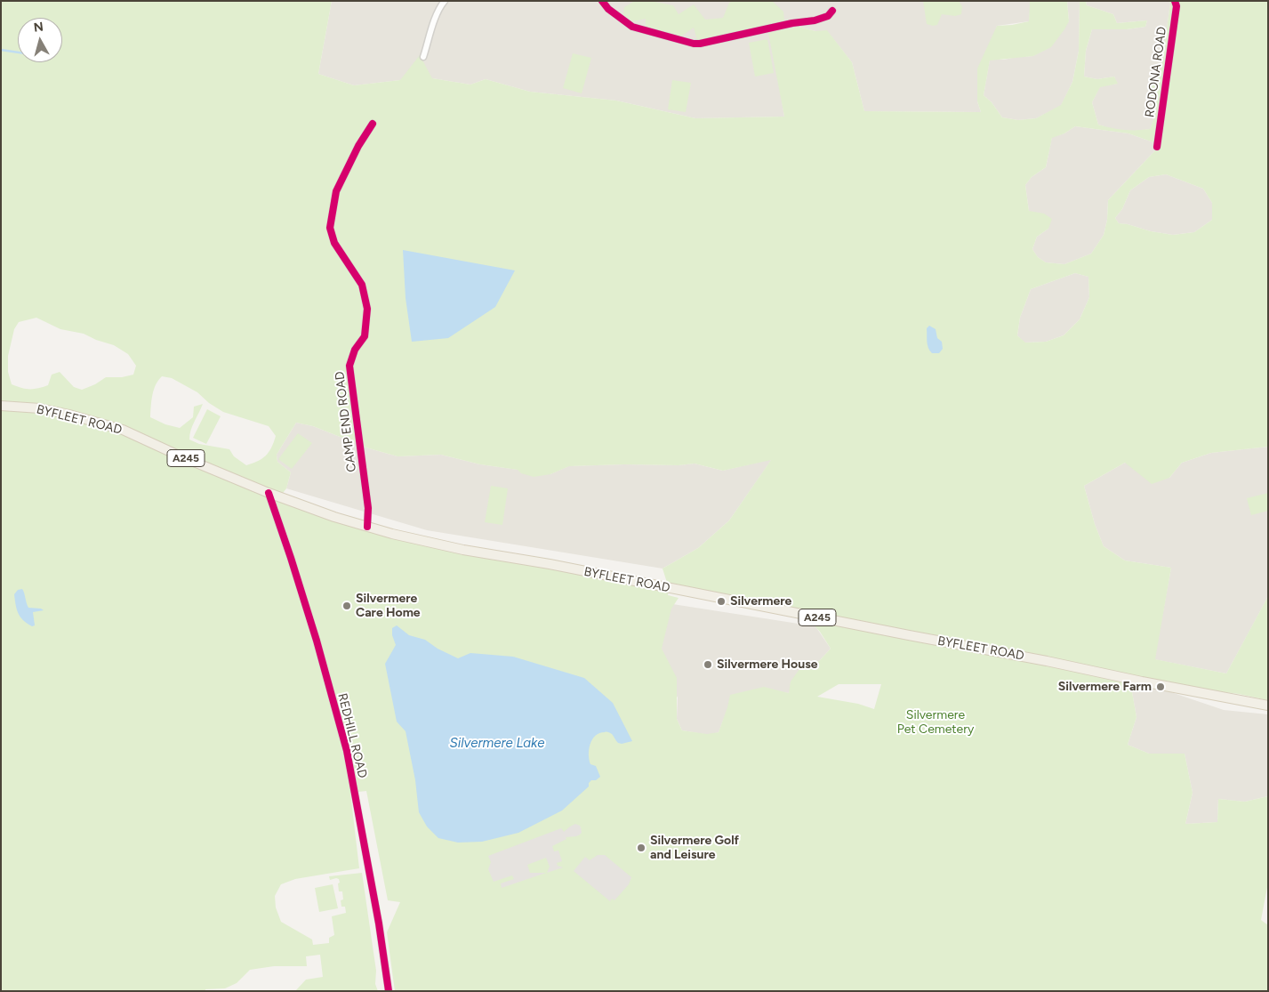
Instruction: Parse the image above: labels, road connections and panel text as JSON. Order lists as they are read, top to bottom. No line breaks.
{"streets":{"main road":["BYFLEET ROAD","A245"],"street":["RODONA ROAD","CAMP END ROAD","REDHILL ROAD"]},"crossings":[["BYFLEET ROAD","CAMP END ROAD"],["BYFLEET ROAD","REDHILL ROAD"]],"water":["Silvermere Lake"],"parks":["Silvermere Pet Cemetery"],"places":["Silvermere","Silvermere Care Home","Silvermere House","Silvermere Farm","Silvermere Golf and Leisure"],"north":"top"}
